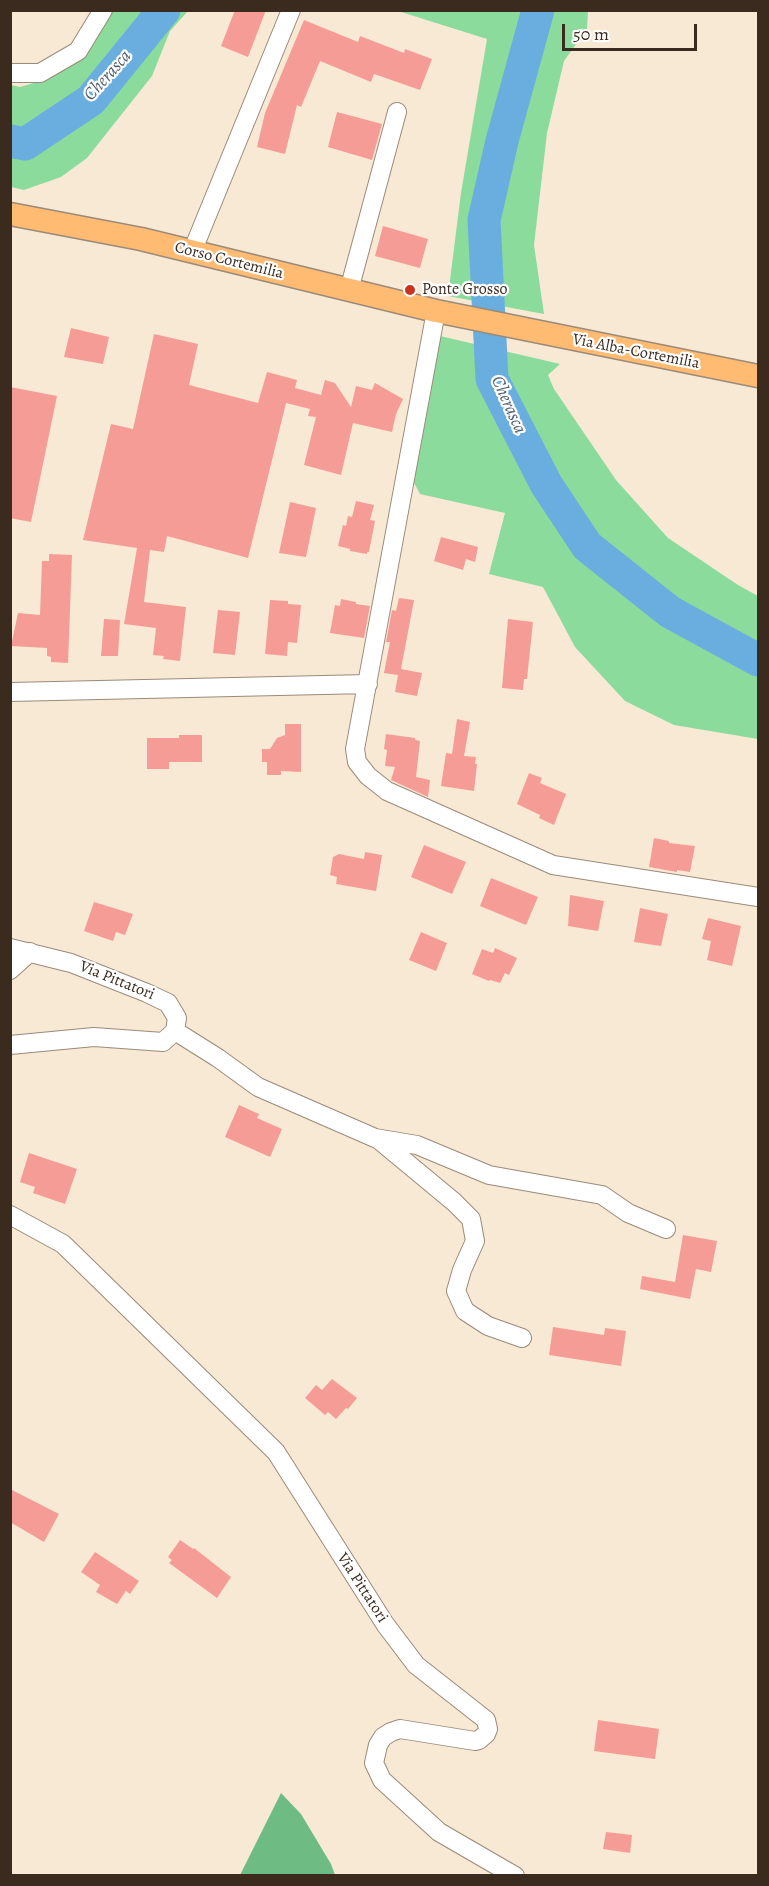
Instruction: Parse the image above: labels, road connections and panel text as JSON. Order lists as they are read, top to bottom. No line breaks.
{"streets":{"main road":["Corso Cortemilia","Via Alba-Cortemilia"],"street":["Via Pittatori"]},"crossings":[["Corso Cortemilia","Via Alba-Cortemilia"]],"water":["Cherasca"],"places":["Ponte Grosso"],"scale_bar":"50 m"}
